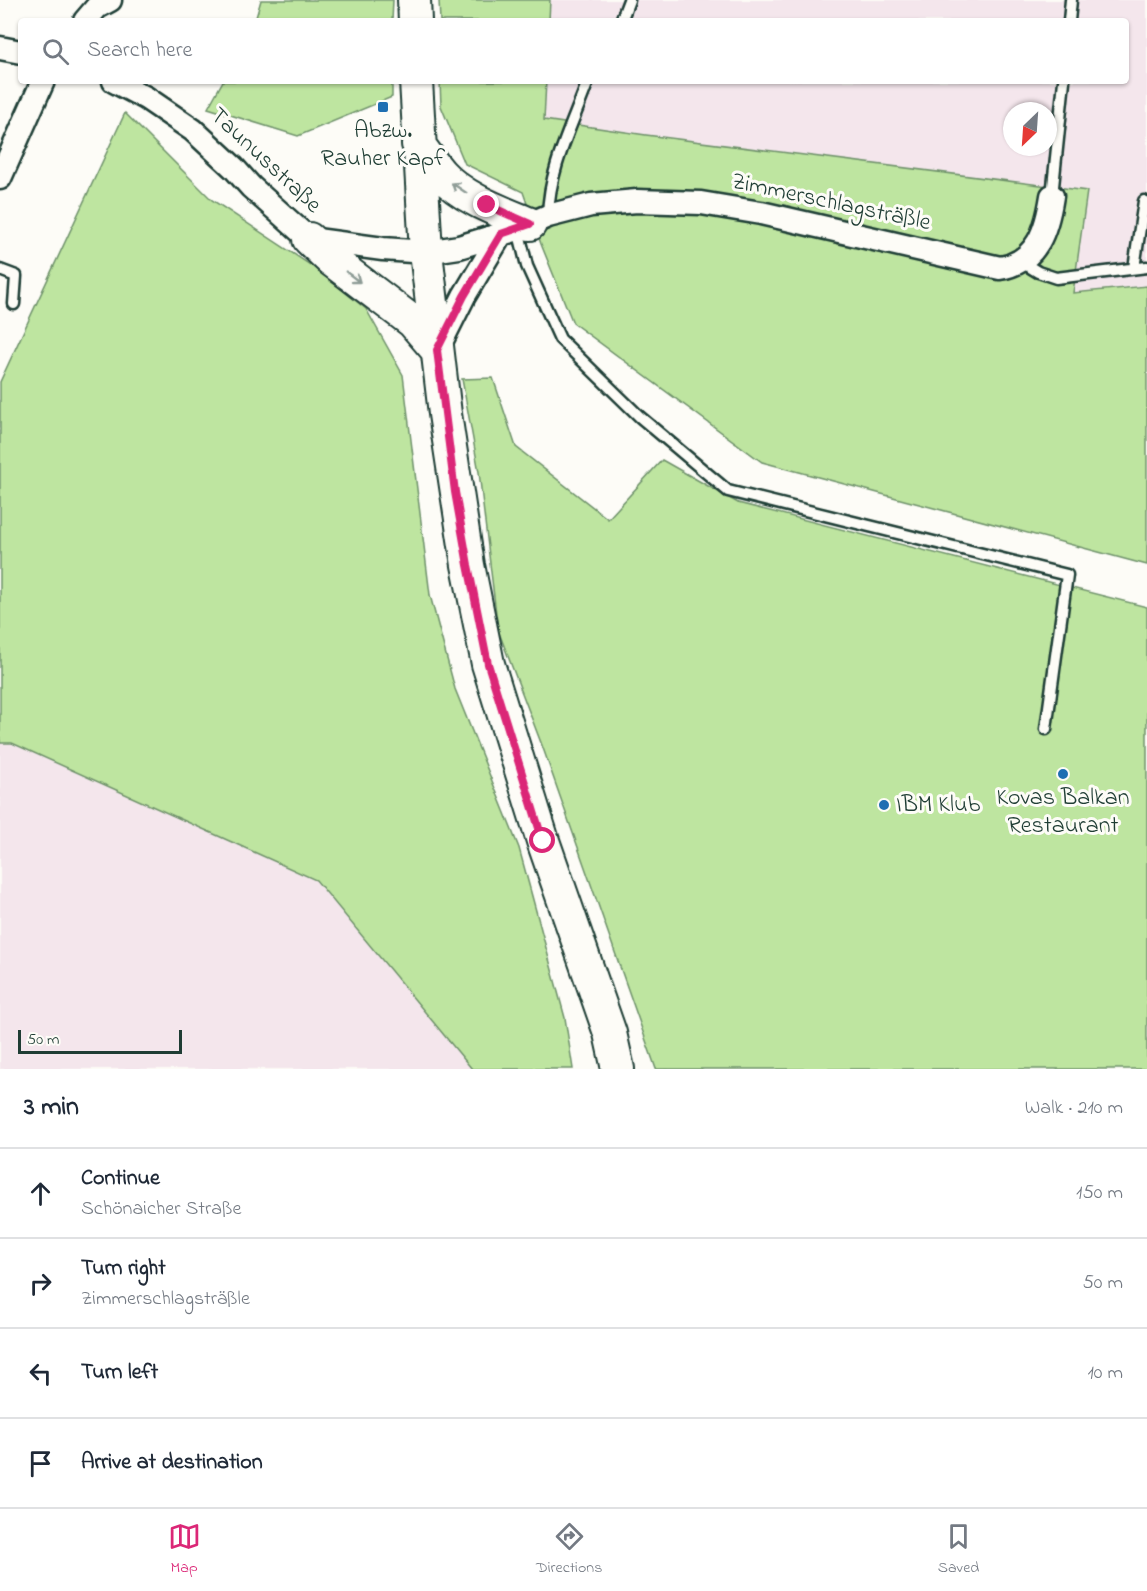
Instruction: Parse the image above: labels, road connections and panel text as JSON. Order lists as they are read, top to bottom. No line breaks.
{"streets":{"street":["Taunusstraße","Zimmerschlagsträßle"]},"crossings":[["Taunusstraße","Zimmerschlagsträßle"]],"places":{"transit":["Abzw. Rauher Kapf"],"other":["Kovas Balkan Restaurant","IBM Klub"]},"scale_bar":"50 m","north":"bottom left","page":{"search":"Search here","scale":"50 m","heading":["3 min","Walk · 210 m"],"list":[["Continue","Schönaicher Straße","150 m"],["Turn right","Zimmerschlagsträßle","50 m"],["Turn left","10 m"],"Arrive at destination"],"nav":["Map","Directions","Saved"]}}
